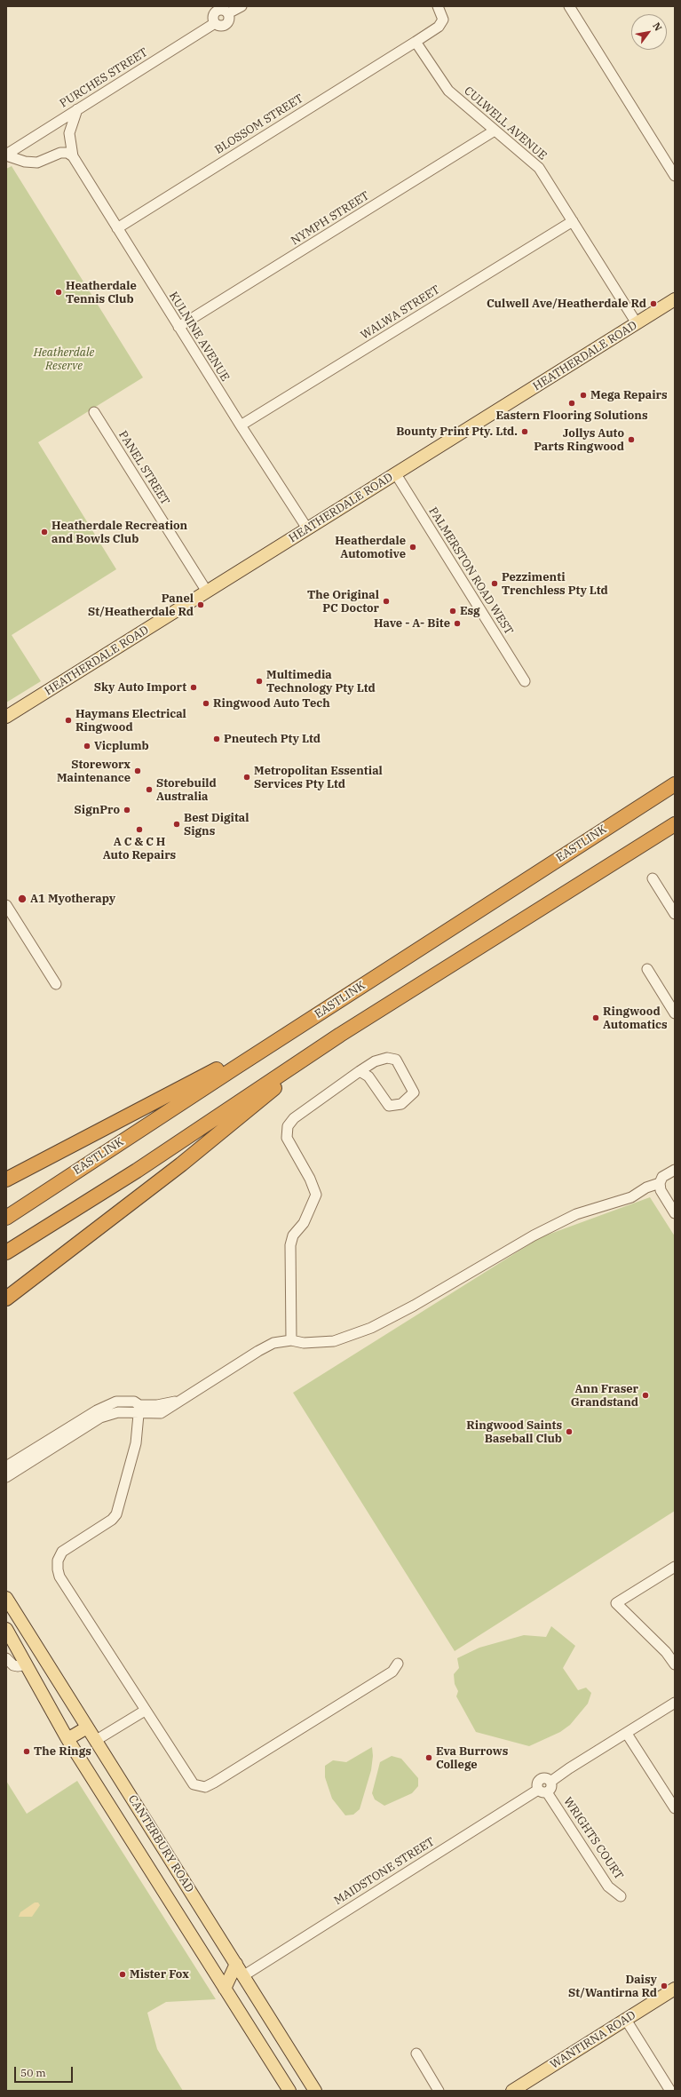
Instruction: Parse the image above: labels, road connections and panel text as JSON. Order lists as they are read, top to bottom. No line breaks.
{"streets":{"highway":["EASTLINK"],"main road":["HEATHERDALE ROAD","CANTERBURY ROAD","WANTIRNA ROAD"],"street":["PURCHES STREET","CULWELL AVENUE","BLOSSOM STREET","NYMPH STREET","WALWA STREET","KULNINE AVENUE","PANEL STREET","PALMERSTON ROAD WEST","WRIGHTS COURT","MAIDSTONE STREET"]},"crossings":[["PURCHES STREET","KULNINE AVENUE"],["CULWELL AVENUE","BLOSSOM STREET"],["CULWELL AVENUE","NYMPH STREET"],["CULWELL AVENUE","WALWA STREET"],["CULWELL AVENUE","HEATHERDALE ROAD"],["BLOSSOM STREET","KULNINE AVENUE"],["NYMPH STREET","KULNINE AVENUE"],["WALWA STREET","KULNINE AVENUE"],["KULNINE AVENUE","HEATHERDALE ROAD"],["HEATHERDALE ROAD","PANEL STREET"],["HEATHERDALE ROAD","PALMERSTON ROAD WEST"],["WRIGHTS COURT","MAIDSTONE STREET"],["CANTERBURY ROAD","MAIDSTONE STREET"]],"parks":["Heatherdale Reserve"],"places":["Heatherdale Tennis Club","Culwell Ave/Heatherdale Rd","Mega Repairs","Eastern Flooring Solutions","Bounty Print Pty. Ltd.","Jollys Auto Parts Ringwood","Heatherdale Recreation and Bowls Club","Heatherdale Automotive","Pezzimenti Trenchless Pty Ltd","The Original PC Doctor","Panel St/Heatherdale Rd","Esg","Have - A- Bite","Multimedia Technology Pty Ltd","Sky Auto Import","Ringwood Auto Tech","Haymans Electrical Ringwood","Pneutech Pty Ltd","Vicplumb","Storeworx Maintenance","Metropolitan Essential Services Pty Ltd","Storebuild Australia","SignPro","Best Digital Signs","A C & C H Auto Repairs","A1 Myotherapy","Ringwood Automatics","Ann Fraser Grandstand","Ringwood Saints Baseball Club","The Rings","Eva Burrows College","Mister Fox","Daisy St/Wantirna Rd"],"scale_bar":"50 m","north":"top right"}
